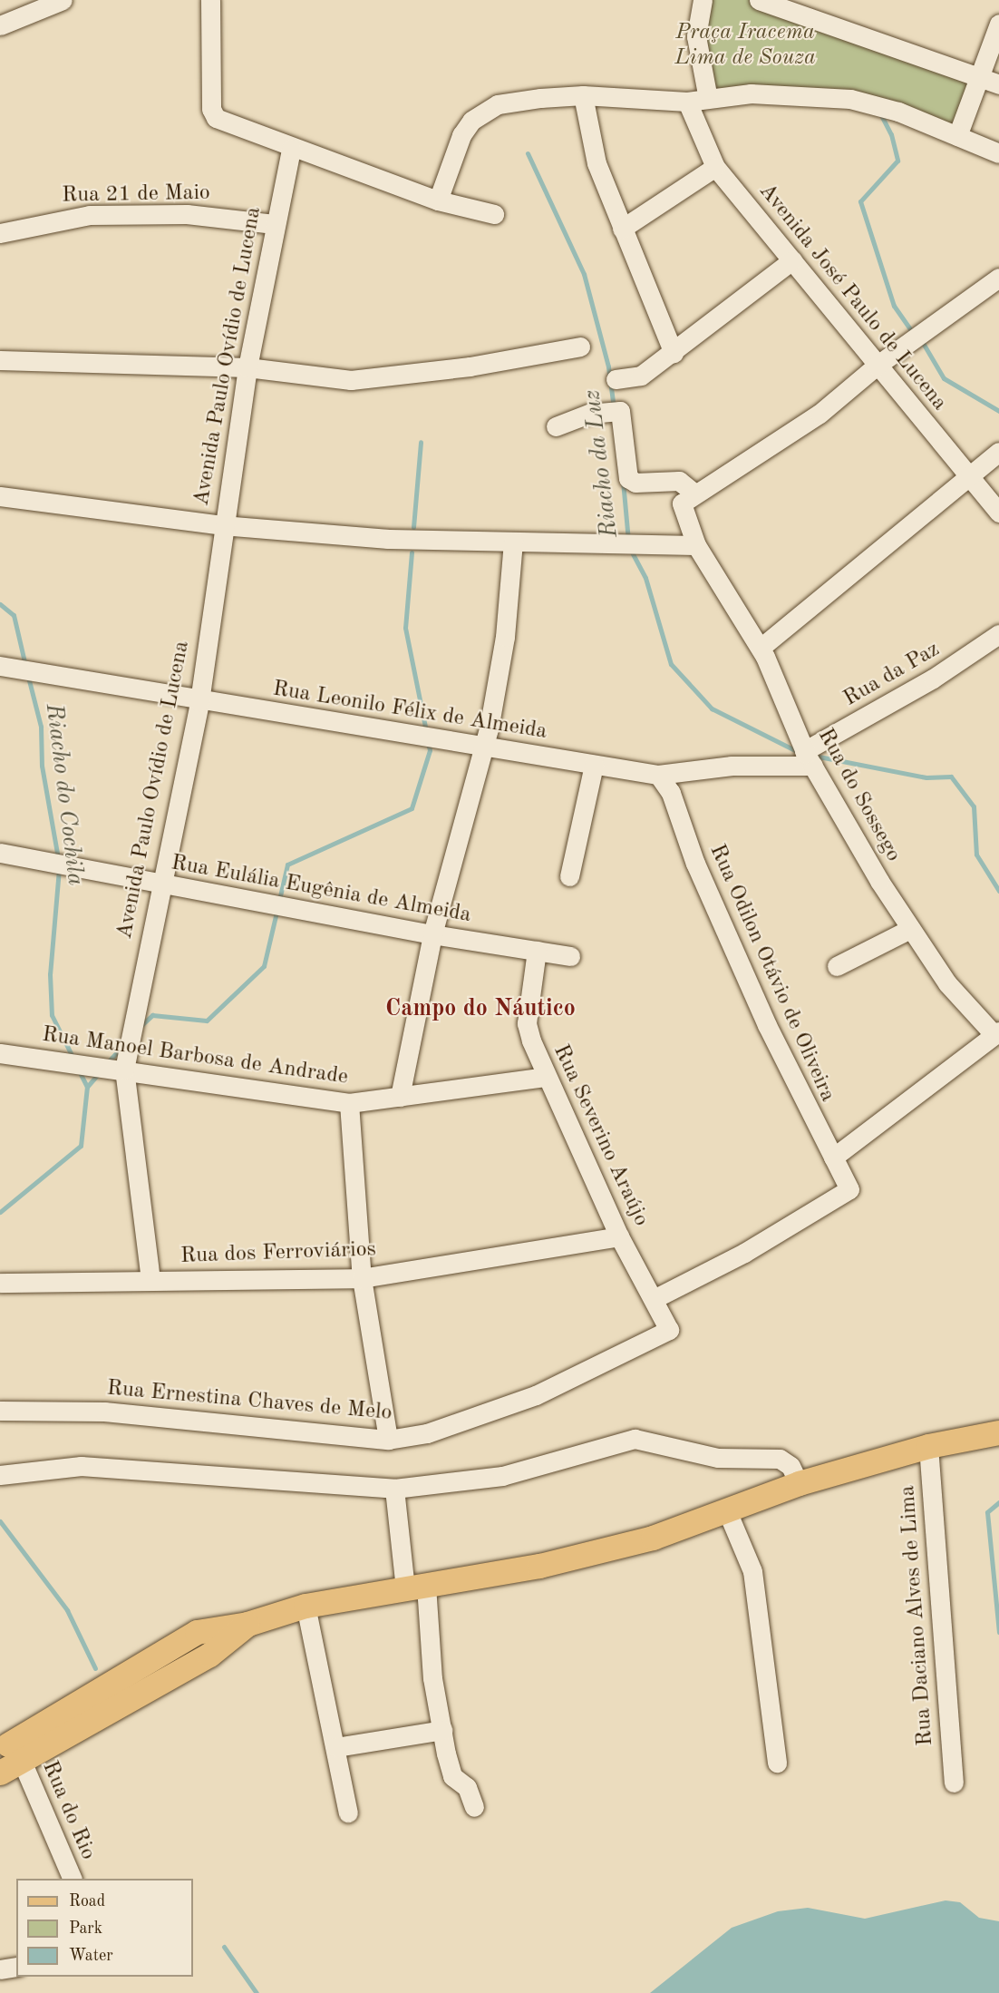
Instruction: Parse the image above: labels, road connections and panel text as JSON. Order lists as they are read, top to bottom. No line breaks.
{"streets":{"street":["Rua 21 de Maio","Avenida José Paulo de Lucena","Avenida Paulo Ovídio de Lucena","Rua da Paz","Rua Leonilo Félix de Almeida","Rua do Sossego","Rua Eulália Eugênia de Almeida","Rua Odilon Otávio de Oliveira","Rua Manoel Barbosa de Andrade","Rua Severino Araújo","Rua dos Ferroviários","Rua Ernestina Chaves de Melo","Rua Daciano Alves de Lima","Rua do Rio"]},"crossings":[["Rua 21 de Maio","Avenida Paulo Ovídio de Lucena"],["Avenida Paulo Ovídio de Lucena","Rua Leonilo Félix de Almeida"],["Avenida Paulo Ovídio de Lucena","Rua Eulália Eugênia de Almeida"],["Avenida Paulo Ovídio de Lucena","Rua Manoel Barbosa de Andrade"],["Avenida Paulo Ovídio de Lucena","Rua dos Ferroviários"],["Rua da Paz","Rua Leonilo Félix de Almeida"],["Rua da Paz","Rua do Sossego"],["Rua Leonilo Félix de Almeida","Rua do Sossego"],["Rua Leonilo Félix de Almeida","Rua Odilon Otávio de Oliveira"],["Rua Eulália Eugênia de Almeida","Rua Severino Araújo"],["Rua Odilon Otávio de Oliveira","Rua Severino Araújo"],["Rua Manoel Barbosa de Andrade","Rua Severino Araújo"],["Rua Severino Araújo","Rua dos Ferroviários"],["Rua Severino Araújo","Rua Ernestina Chaves de Melo"]],"districts":["Campo do Náutico"],"water":["Riacho da Luz","Riacho do Cochila"],"parks":["Praça Iracema Lima de Souza"],"legend":["Road","Park","Water"]}
